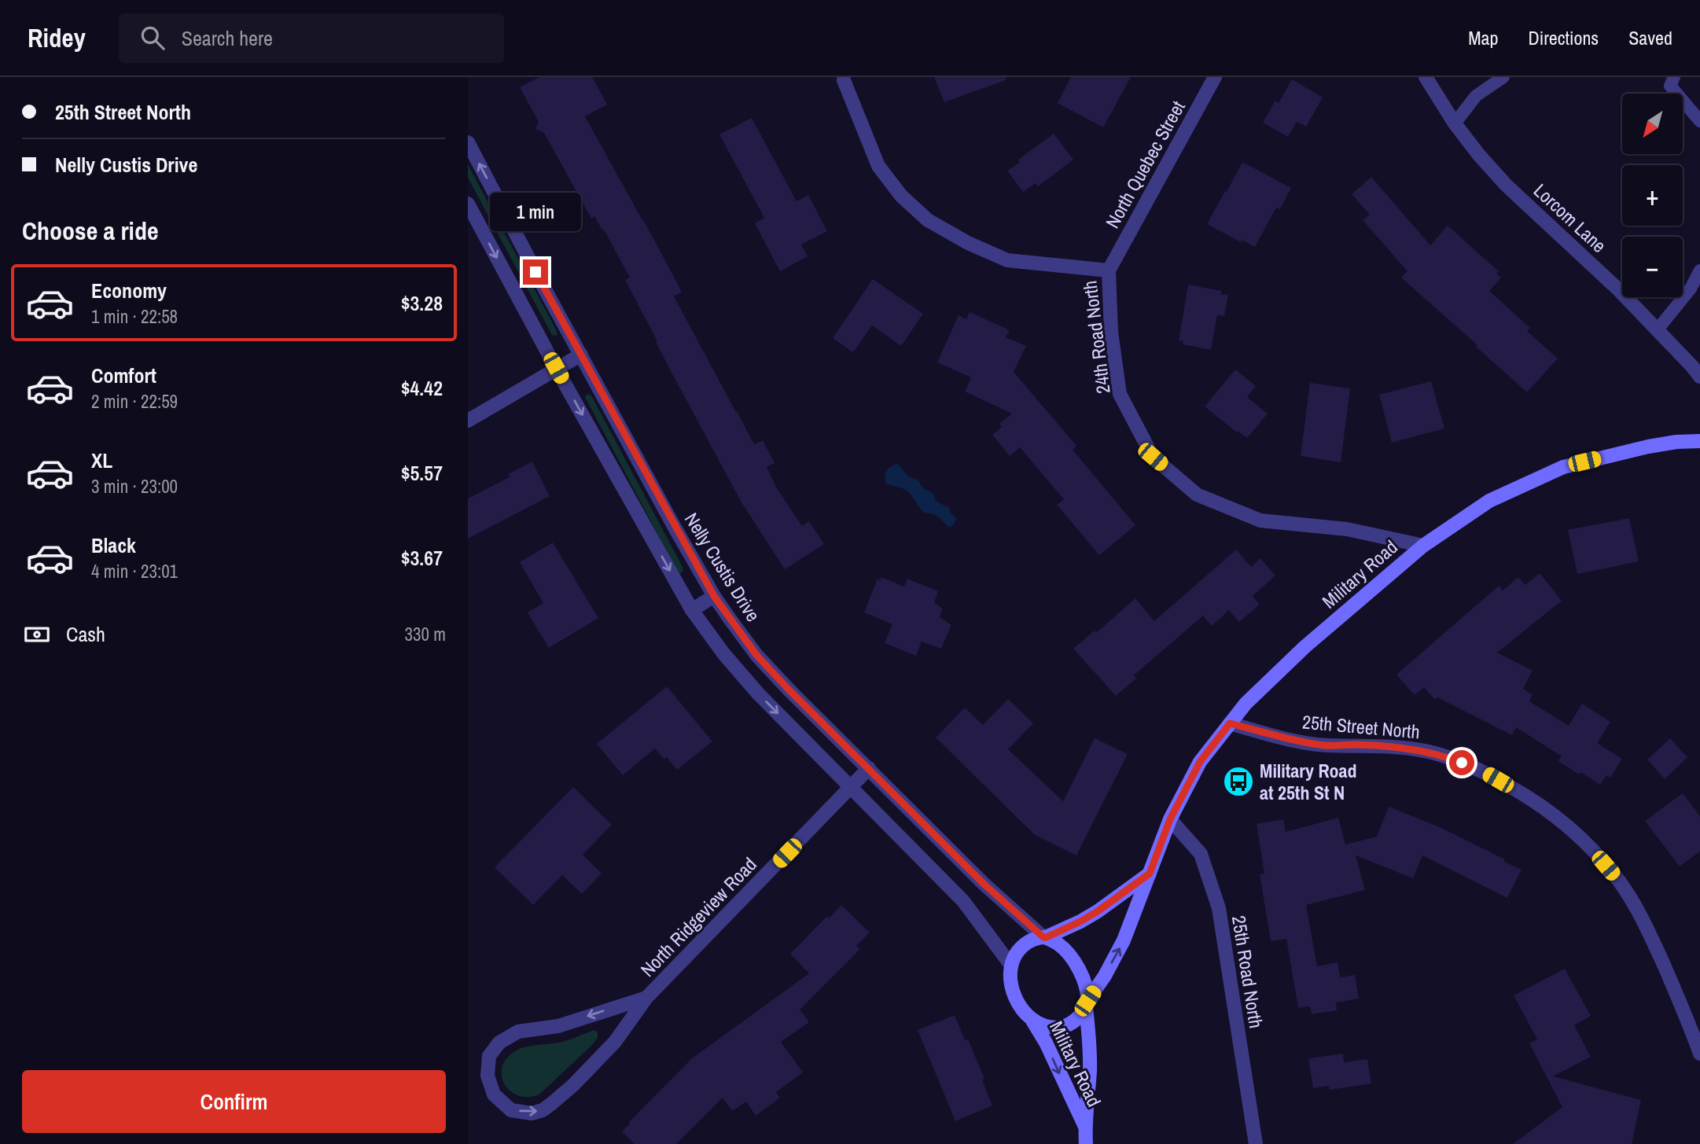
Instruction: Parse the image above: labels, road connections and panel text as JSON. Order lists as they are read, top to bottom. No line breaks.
{"streets":{"main road":["Military Road"],"street":["North Quebec Street","Lorcom Lane","24th Road North","Nelly Custis Drive","25th Street North","North Ridgeview Road","25th Road North"]},"crossings":[["North Quebec Street","24th Road North"],["24th Road North","Military Road"],["Nelly Custis Drive","Military Road"],["Nelly Custis Drive","North Ridgeview Road"],["Military Road","25th Street North"],["Military Road","25th Road North"]],"places":{"bus stop":["Military Road at 25th St N"]},"north":"bottom left","page":{"header":"Ridey","search":"Search here","nav":["Map","Directions","Saved"],"banner":["25th Street North","Nelly Custis Drive"],"map_buttons":["+","−"],"bubble":"1 min","heading":"Choose a ride","list":[{"name":"Economy","note":"1 min · 22:58","value":"$3.28"},{"name":"Comfort","note":"2 min · 22:59","value":"$4.42"},{"name":"XL","note":"3 min · 23:00","value":"$5.57"},{"name":"Black","note":"4 min · 23:01","value":"$3.67"}],"pay":["Cash","330 m"],"buttons":"Confirm"}}
